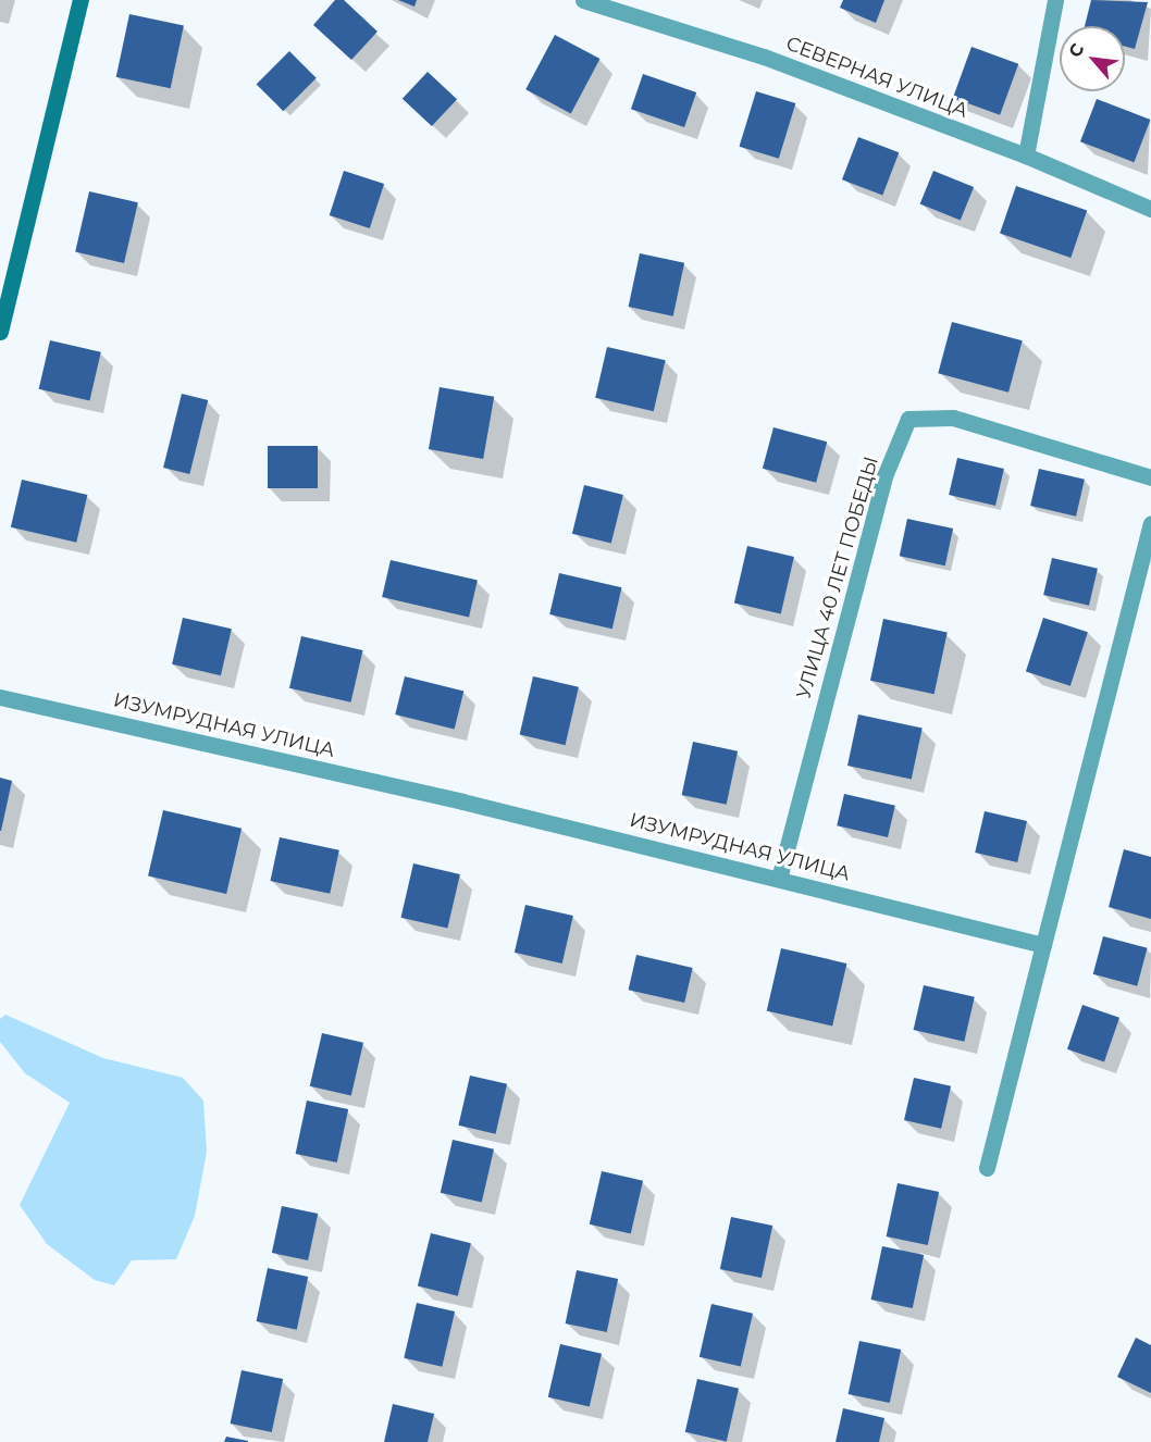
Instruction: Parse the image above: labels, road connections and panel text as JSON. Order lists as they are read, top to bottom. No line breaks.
{"streets":{"street":["СЕВЕРНАЯ УЛИЦА","УЛИЦА 40 ЛЕТ ПОБЕДЫ","ИЗУМРУДНАЯ УЛИЦА"]},"crossings":[["УЛИЦА 40 ЛЕТ ПОБЕДЫ","ИЗУМРУДНАЯ УЛИЦА"]],"north":"top left"}
